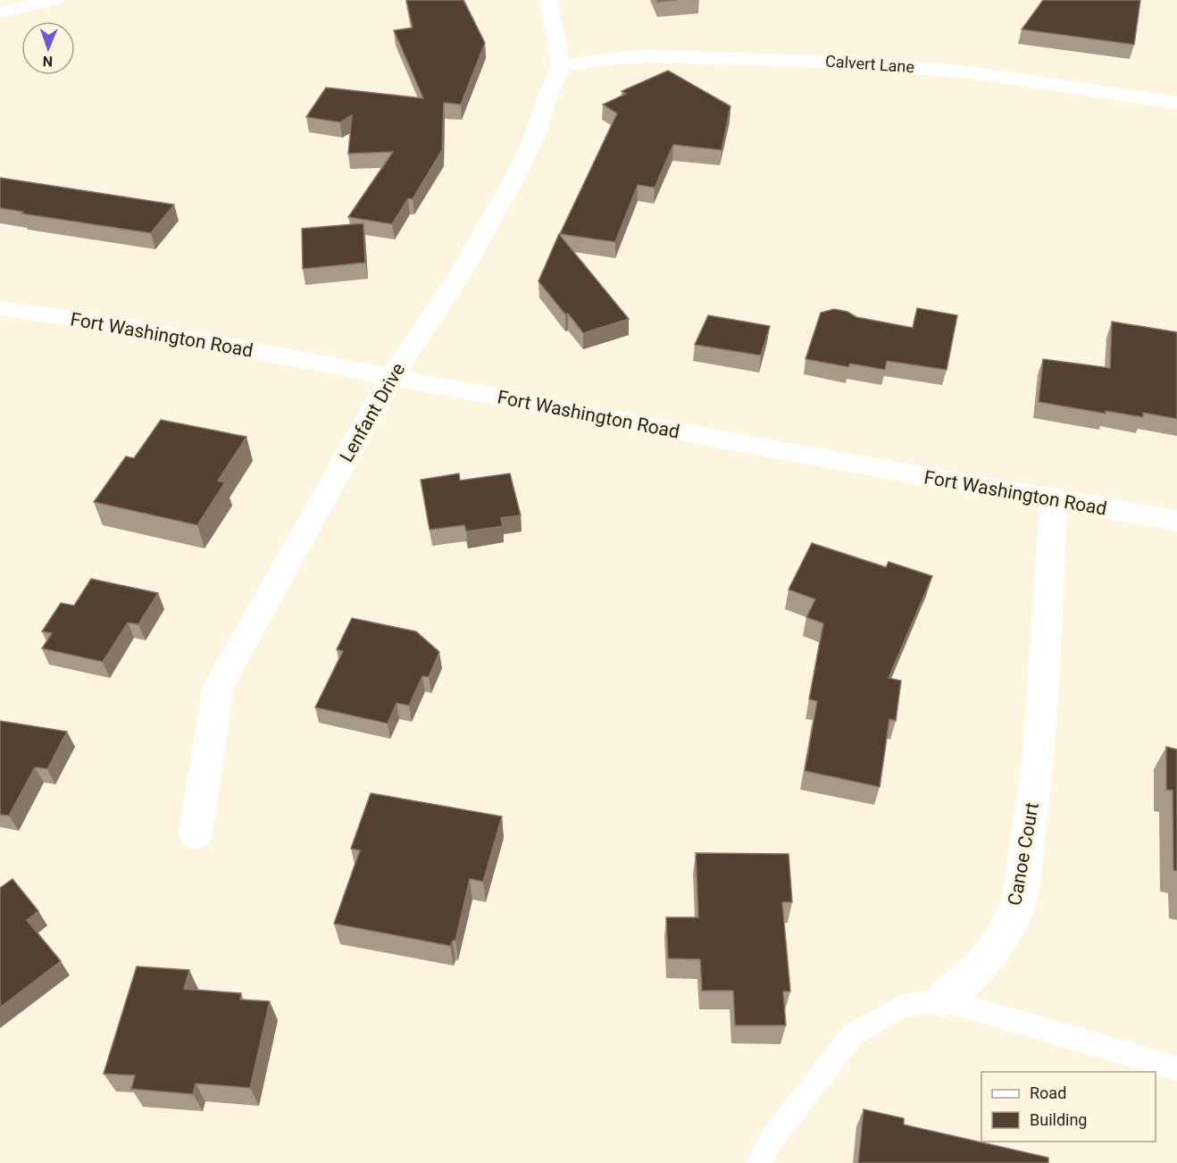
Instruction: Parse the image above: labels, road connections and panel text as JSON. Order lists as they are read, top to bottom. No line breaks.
{"streets":{"street":["Calvert Lane","Fort Washington Road","Lenfant Drive","Canoe Court"]},"crossings":[["Calvert Lane","Lenfant Drive"],["Fort Washington Road","Lenfant Drive"],["Fort Washington Road","Canoe Court"]],"legend":["Road","Building"],"north":"bottom"}
